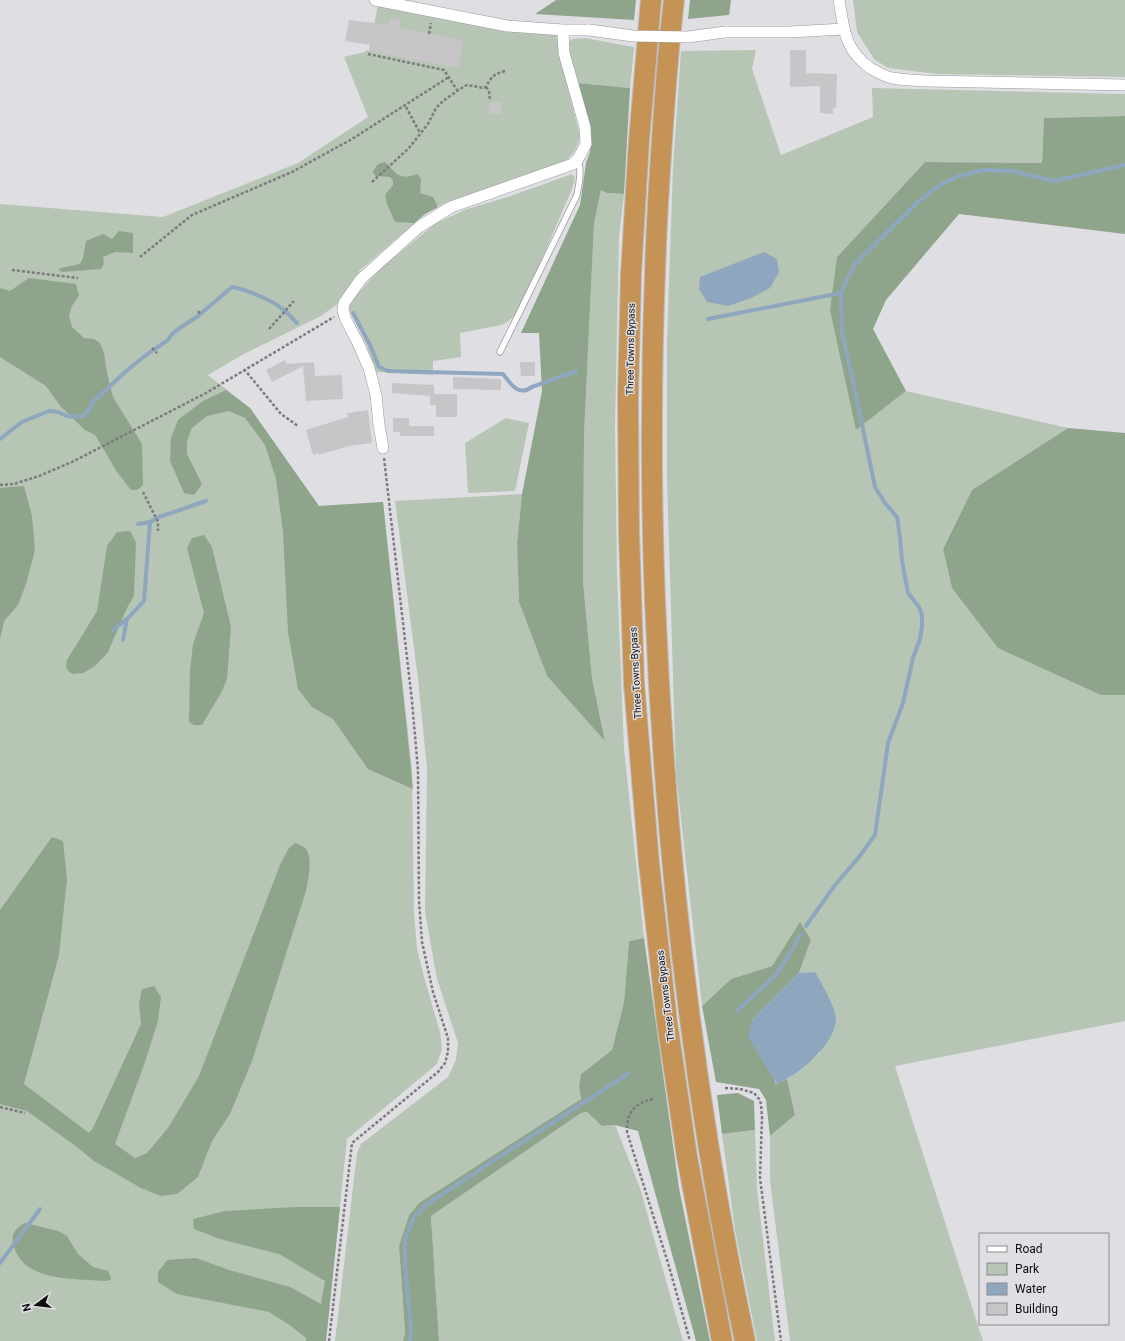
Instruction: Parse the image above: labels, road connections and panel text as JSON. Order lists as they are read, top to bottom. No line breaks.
{"streets":{"highway":["Three Towns Bypass"]},"legend":["Road","Park","Water","Building"],"north":"left"}
